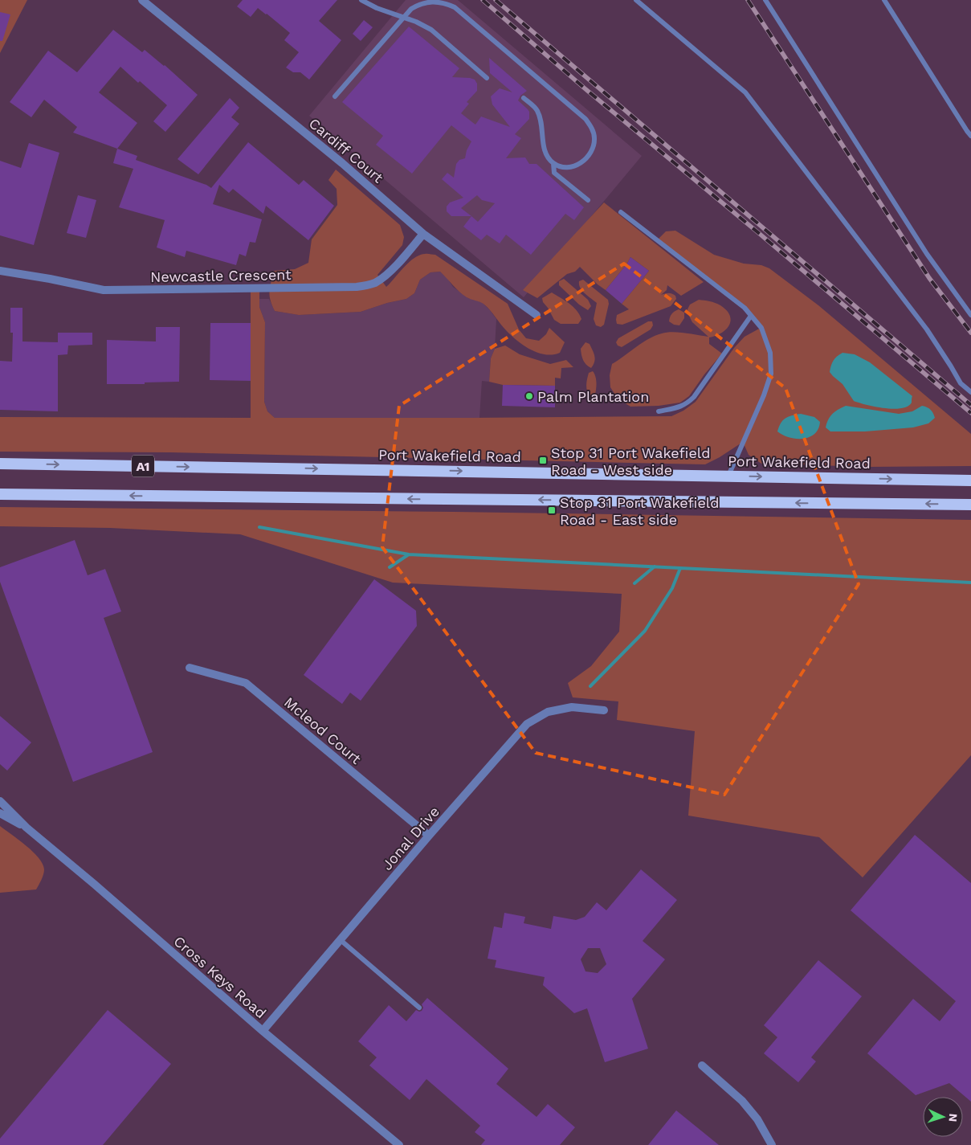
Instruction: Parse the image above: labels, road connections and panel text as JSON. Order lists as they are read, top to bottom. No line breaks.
{"streets":{"highway":["Port Wakefield Road","A1"],"street":["Cardiff Court","Newcastle Crescent","Mcleod Court","Jonal Drive","Cross Keys Road"]},"crossings":[["Cardiff Court","Newcastle Crescent"],["Mcleod Court","Jonal Drive"],["Jonal Drive","Cross Keys Road"]],"places":{"other":["Palm Plantation"],"transit":["Stop 31 Port Wakefield Road - West side","Stop 31 Port Wakefield Road - East side"]},"north":"right"}
